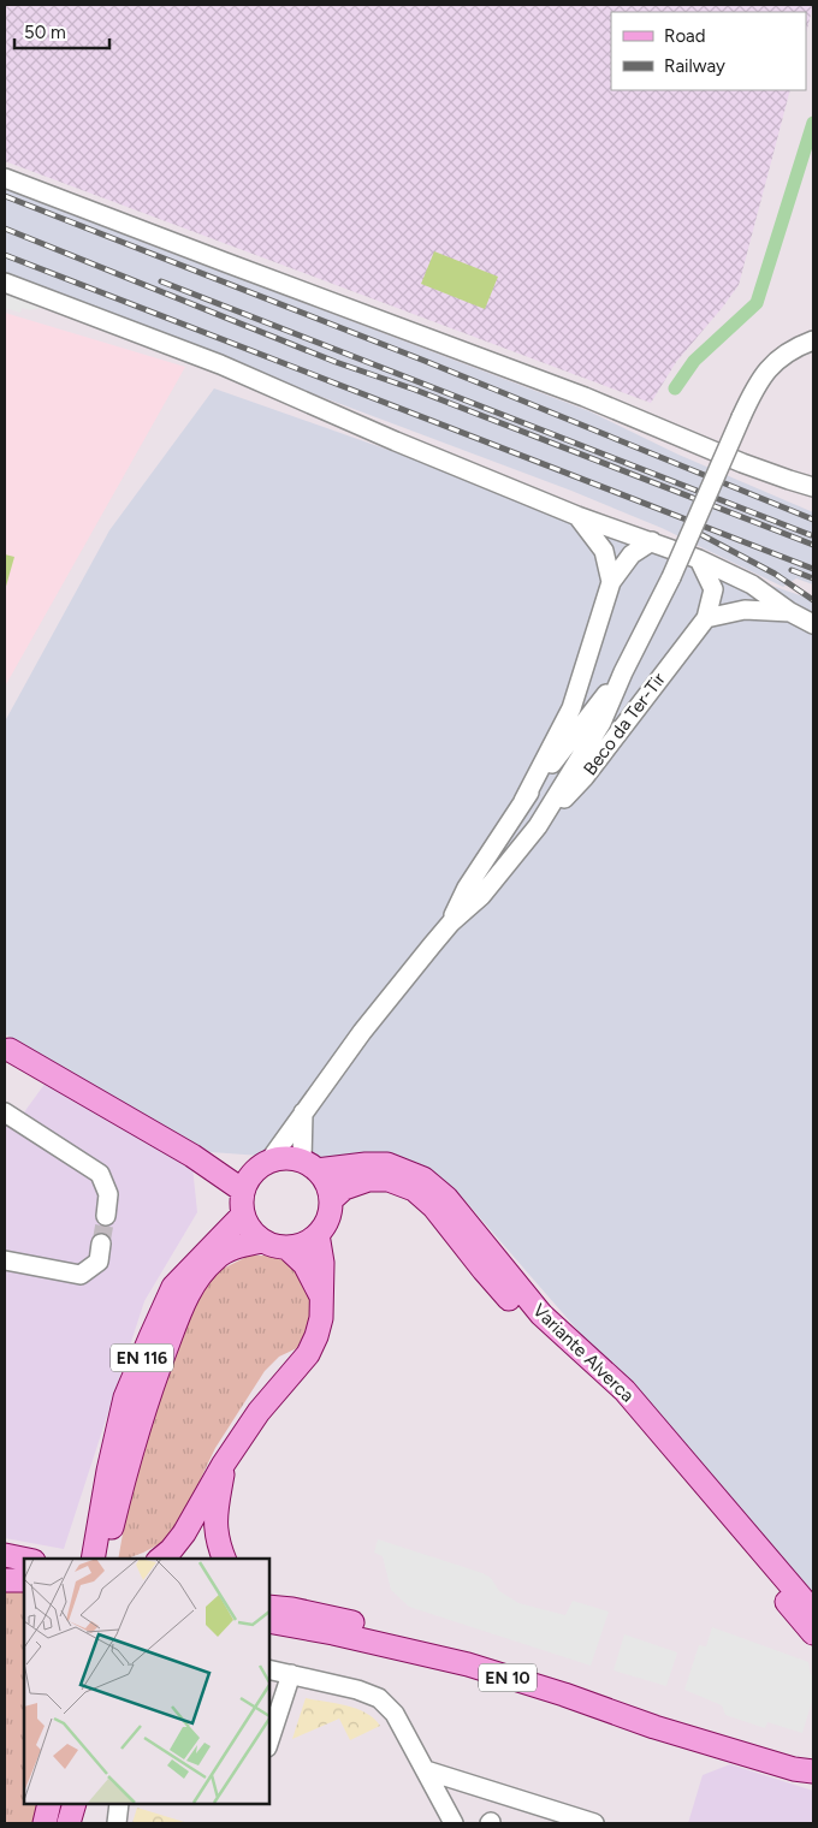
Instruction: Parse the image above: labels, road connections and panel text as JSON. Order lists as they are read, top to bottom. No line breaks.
{"streets":{"main road":["Variante Alverca","EN 116","EN 10"],"street":["Beco da Ter-Tir"]},"crossings":[["Variante Alverca","EN 116"]],"legend":["Road","Railway"],"scale_bar":"50 m"}
